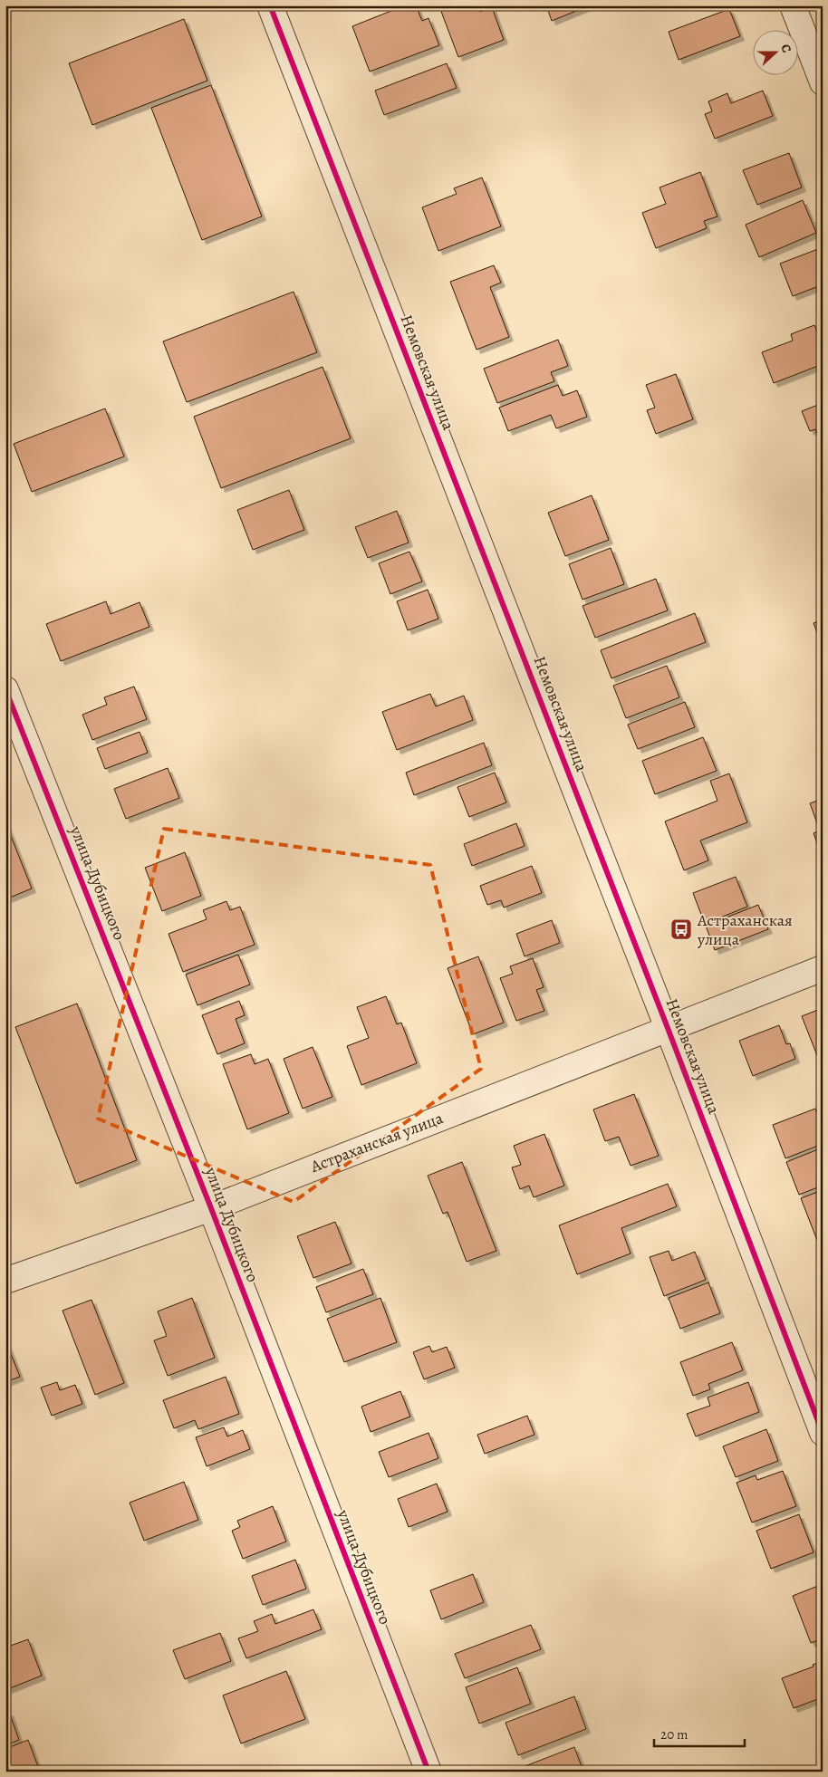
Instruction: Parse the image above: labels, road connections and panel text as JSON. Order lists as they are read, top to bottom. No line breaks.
{"streets":{"street":["Немовская улица","улица Дубицкого","Астраханская улица"]},"crossings":[["Немовская улица","Астраханская улица"],["улица Дубицкого","Астраханская улица"]],"places":{"bus stop":["Астраханская улица"]},"scale_bar":"20 m","north":"right"}
